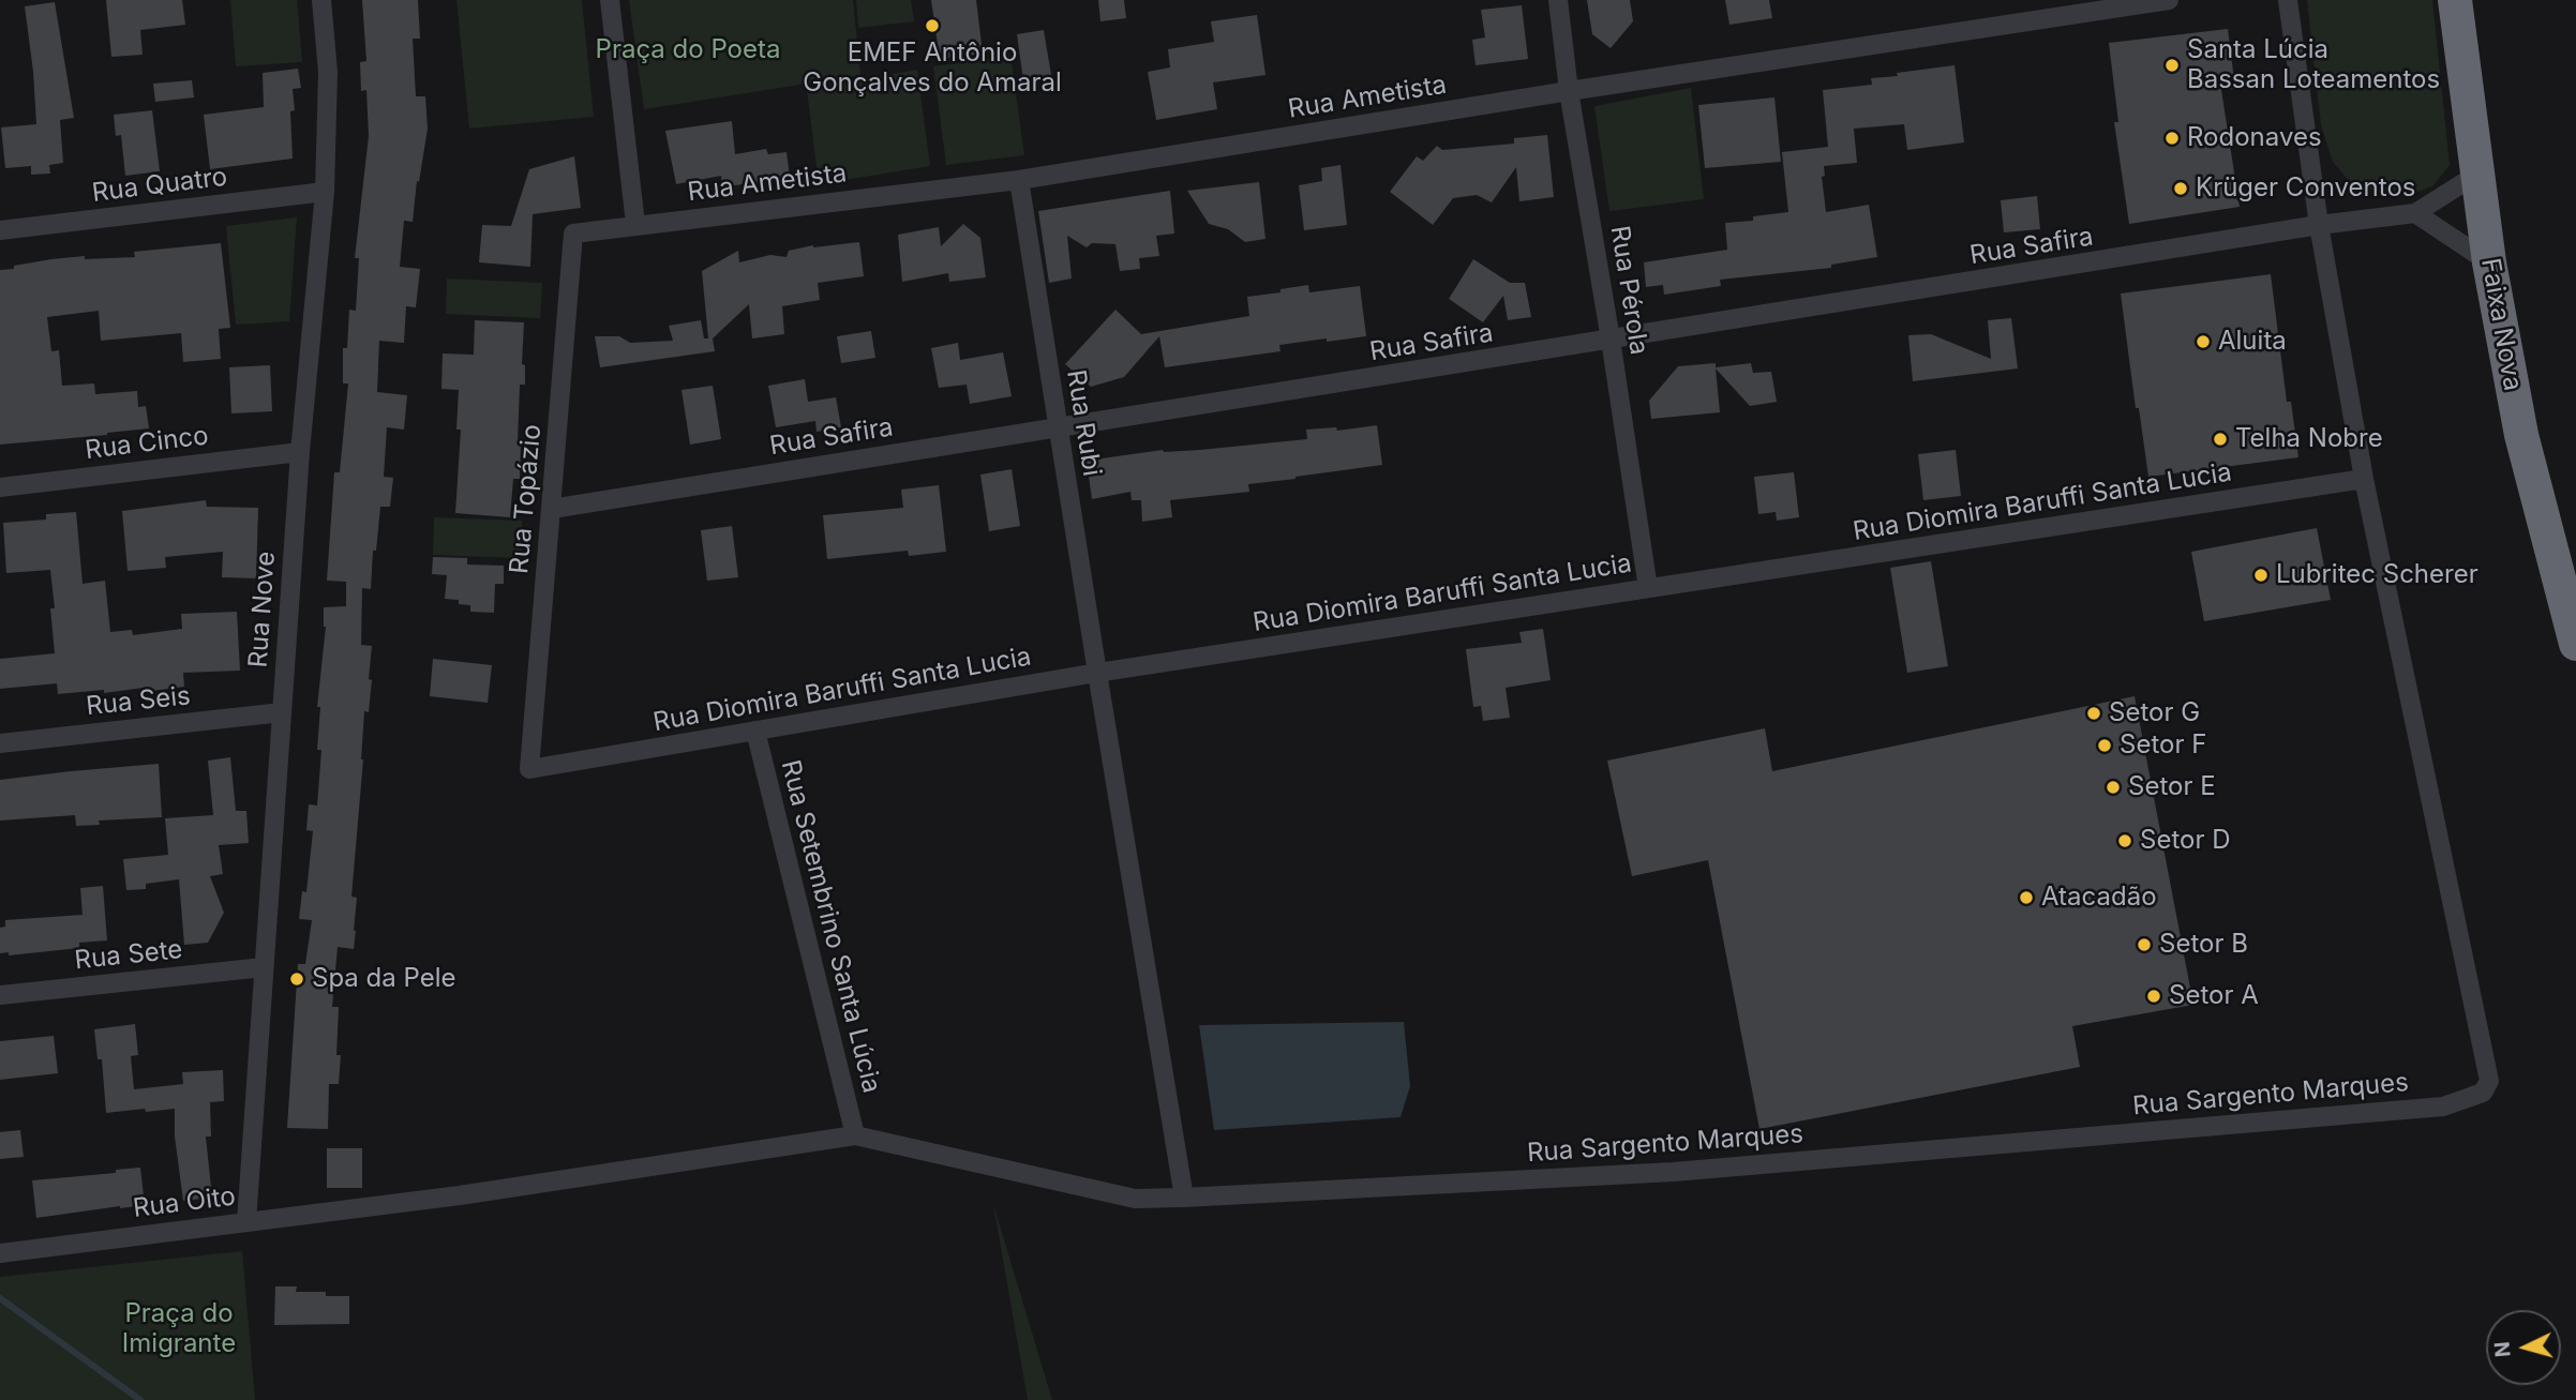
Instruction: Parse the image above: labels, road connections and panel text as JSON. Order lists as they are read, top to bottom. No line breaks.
{"streets":{"highway":["Faixa Nova"],"street":["Rua Ametista","Rua Quatro","Rua Safira","Rua Pérola","Rua Rubi","Rua Cinco","Rua Topázio","Rua Diomira Baruffi Santa Lucia","Rua Nove","Rua Seis","Rua Setembrino Santa Lúcia","Rua Sete","Rua Sargento Marques","Rua Oito"]},"crossings":[["Rua Ametista","Rua Pérola"],["Rua Ametista","Rua Rubi"],["Rua Ametista","Rua Topázio"],["Rua Quatro","Rua Nove"],["Rua Safira","Rua Pérola"],["Rua Safira","Rua Rubi"],["Rua Safira","Rua Topázio"],["Rua Pérola","Rua Diomira Baruffi Santa Lucia"],["Rua Rubi","Rua Diomira Baruffi Santa Lucia"],["Rua Rubi","Rua Sargento Marques"],["Rua Cinco","Rua Nove"],["Rua Topázio","Rua Diomira Baruffi Santa Lucia"],["Rua Diomira Baruffi Santa Lucia","Rua Setembrino Santa Lúcia"],["Rua Diomira Baruffi Santa Lucia","Rua Sargento Marques"],["Rua Nove","Rua Seis"],["Rua Nove","Rua Sete"],["Rua Nove","Rua Oito"],["Rua Setembrino Santa Lúcia","Rua Sargento Marques"],["Rua Setembrino Santa Lúcia","Rua Oito"],["Rua Sargento Marques","Rua Oito"]],"parks":["Praça do Poeta","Praça do Imigrante"],"places":["EMEF Antônio Gonçalves do Amaral","Santa Lúcia Bassan Loteamentos","Rodonaves","Krüger Conventos","Aluita","Telha Nobre","Lubritec Scherer","Setor G","Setor F","Setor E","Setor D","Atacadão","Setor B","Spa da Pele","Setor A"],"north":"left"}
